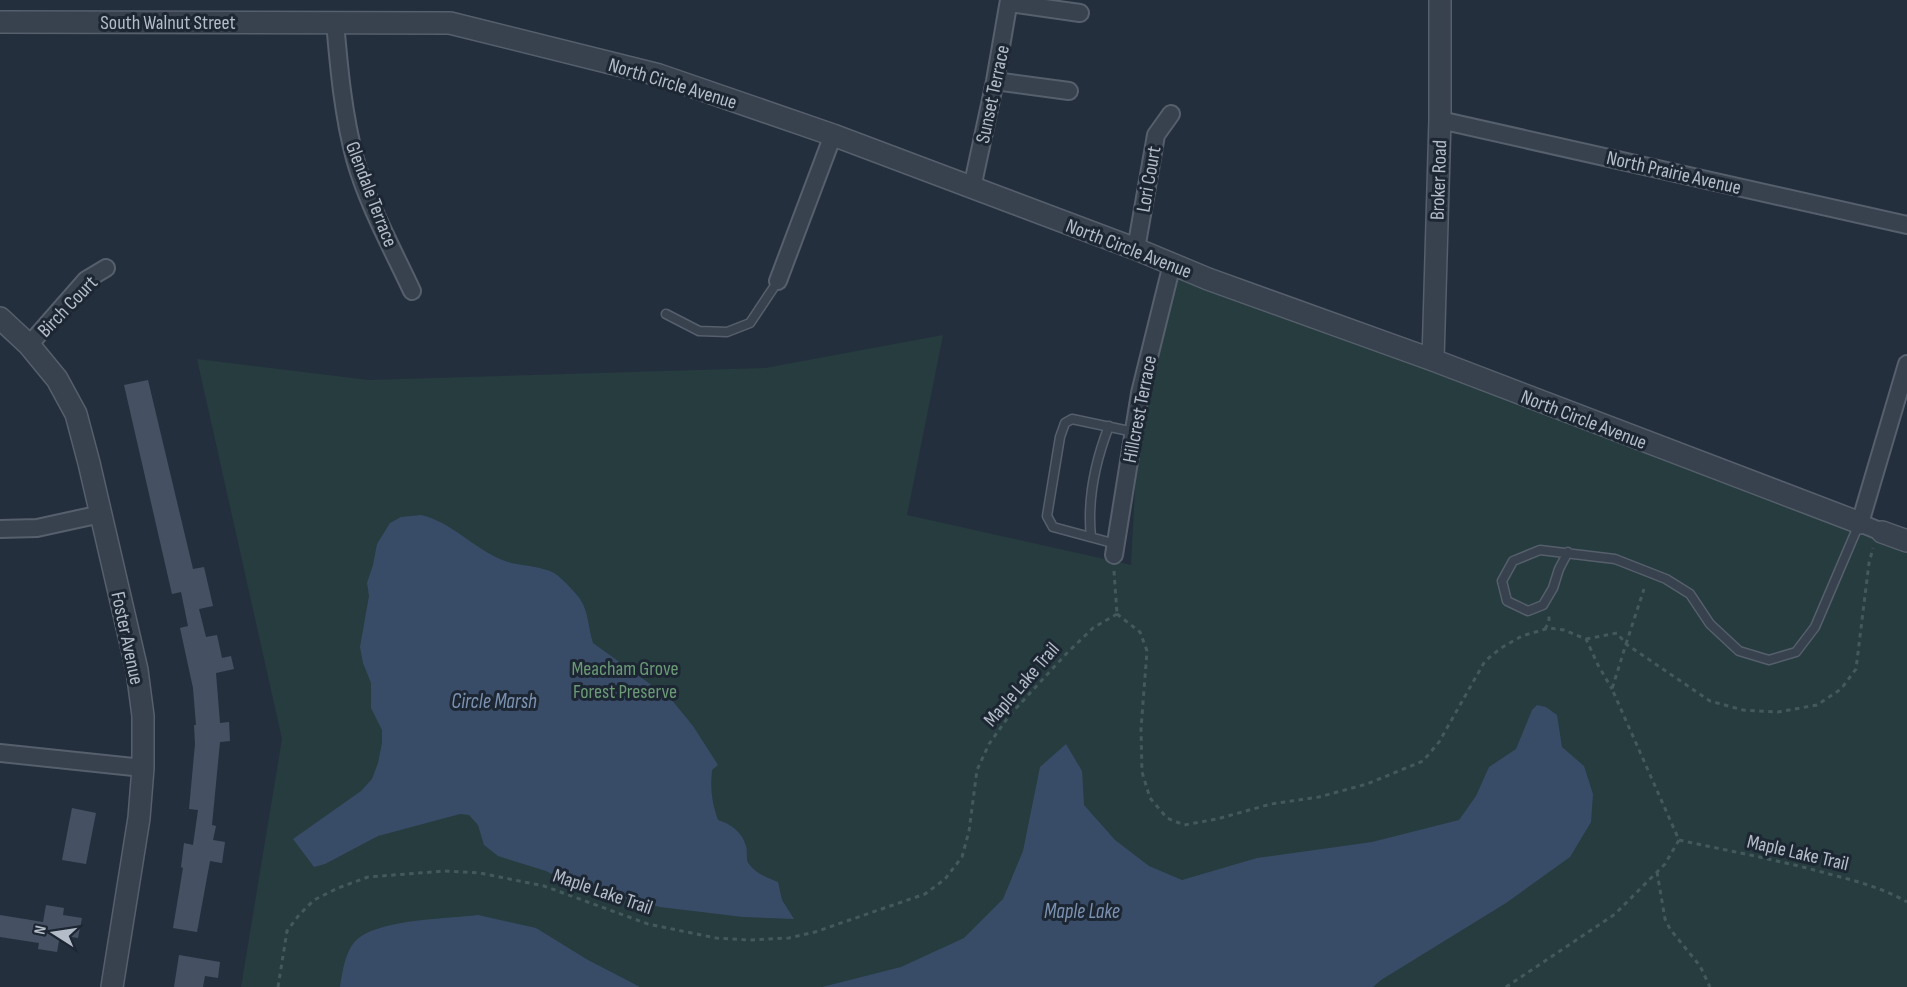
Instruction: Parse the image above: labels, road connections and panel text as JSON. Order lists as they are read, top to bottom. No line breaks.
{"streets":{"street":["South Walnut Street","North Circle Avenue","Sunset Terrace","North Prairie Avenue","Lori Court","Broker Road","Glendale Terrace","Birch Court","Hillcrest Terrace","Foster Avenue"],"path":["Maple Lake Trail"]},"crossings":[["South Walnut Street","North Circle Avenue"],["South Walnut Street","Glendale Terrace"],["North Circle Avenue","Sunset Terrace"],["North Circle Avenue","Lori Court"],["North Circle Avenue","Broker Road"],["North Circle Avenue","Glendale Terrace"],["North Circle Avenue","Hillcrest Terrace"],["North Prairie Avenue","Broker Road"],["Birch Court","Foster Avenue"]],"water":["Circle Marsh","Maple Lake"],"parks":["Meacham Grove Forest Preserve"],"north":"left"}
